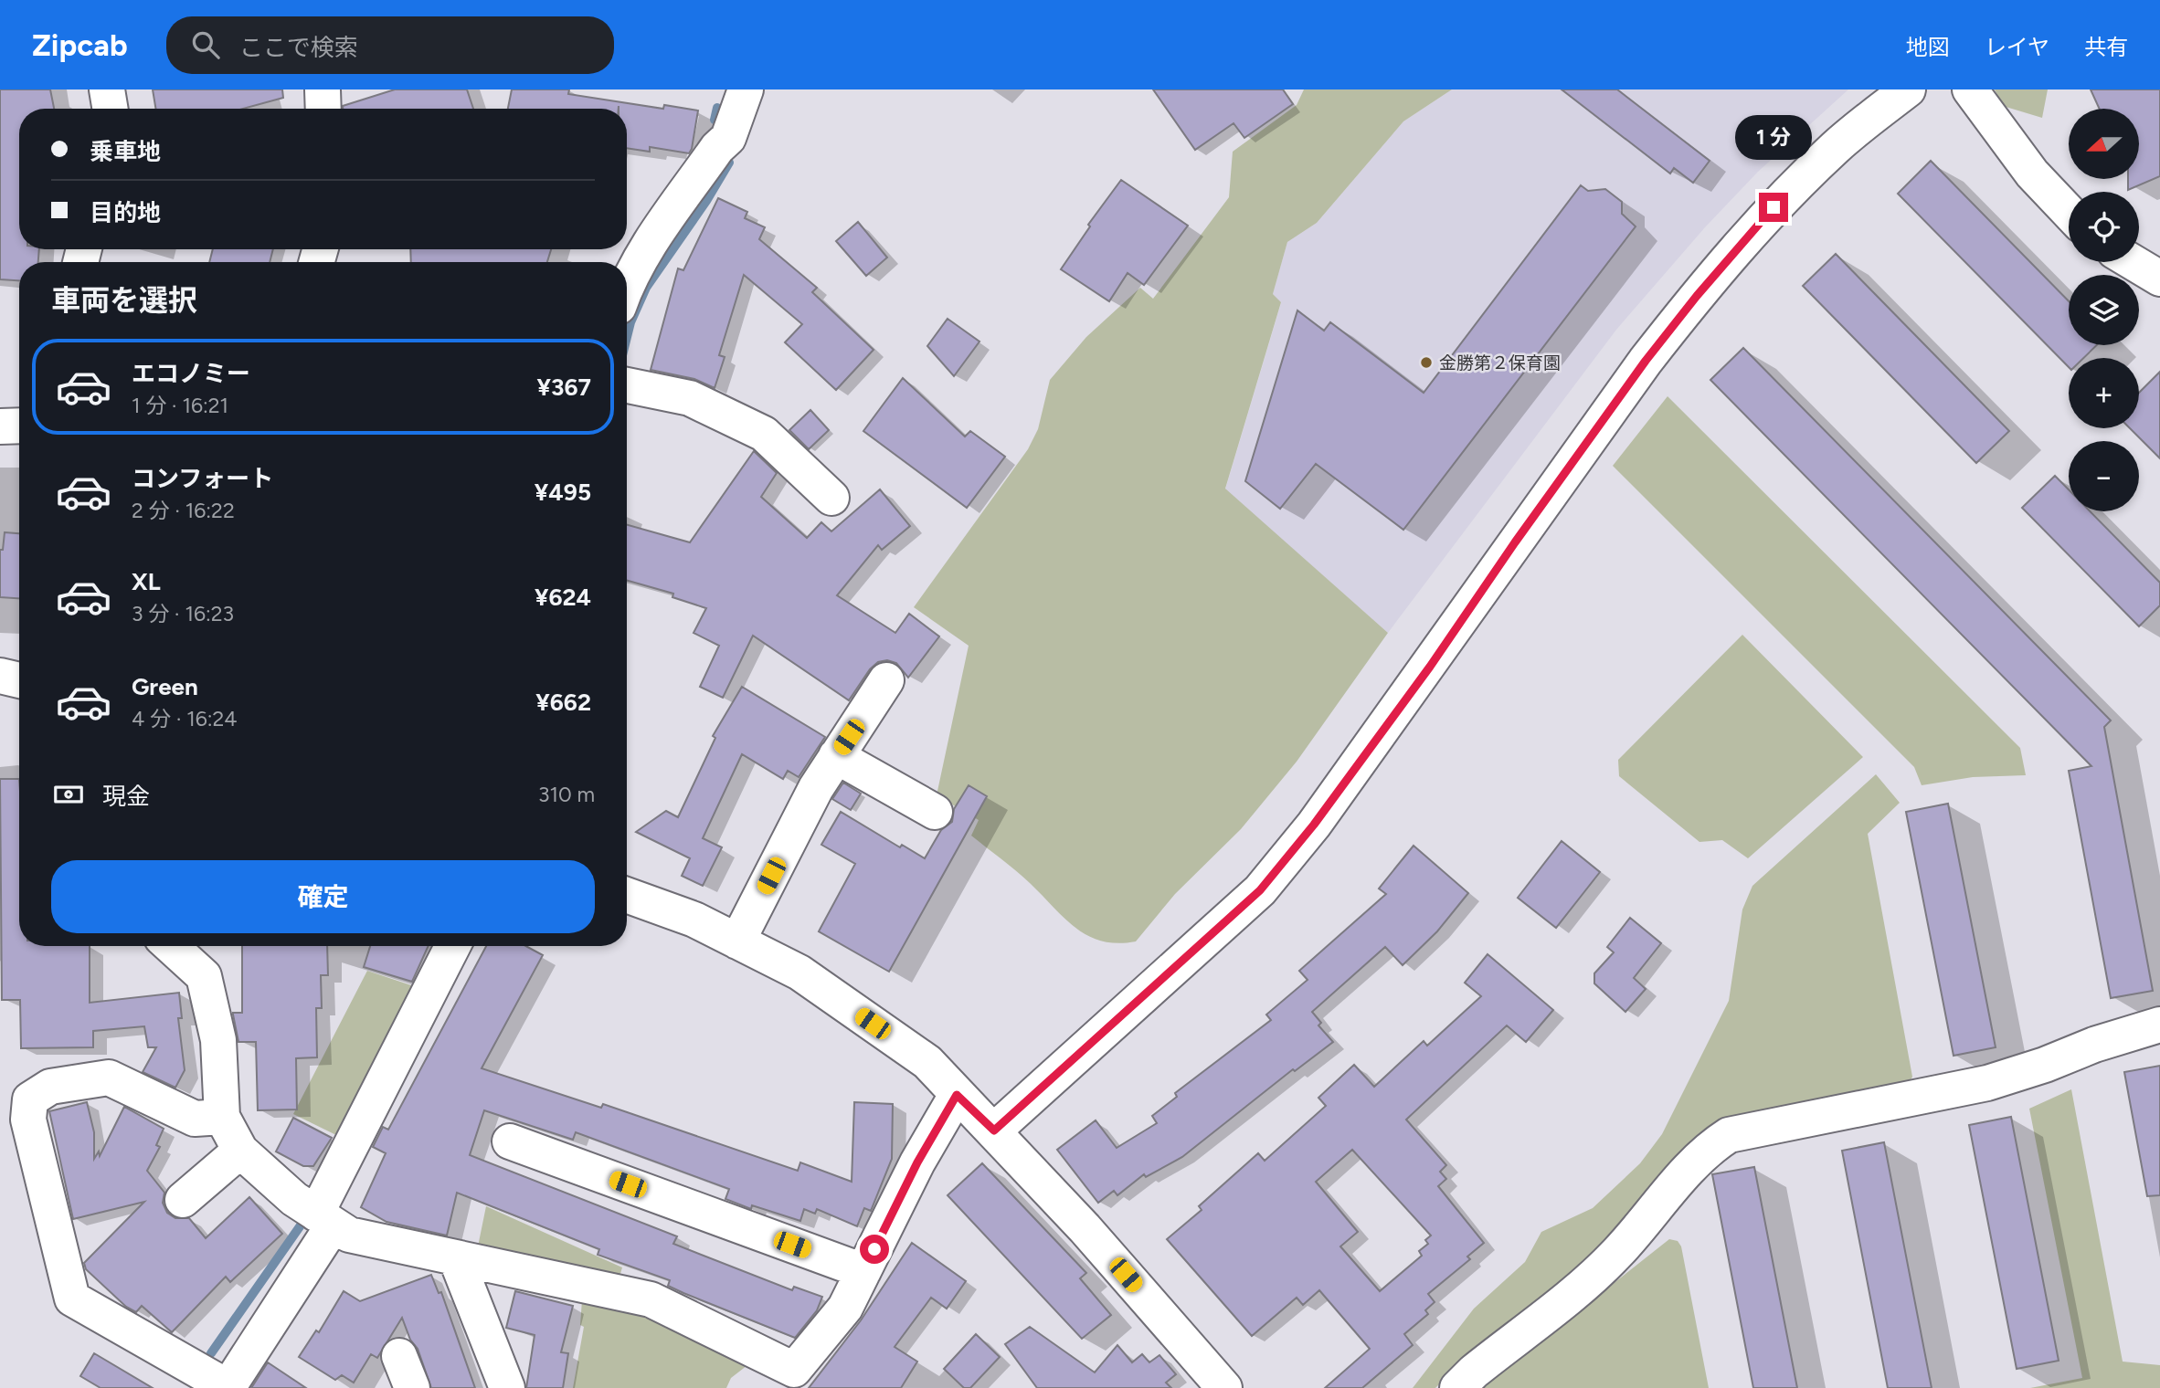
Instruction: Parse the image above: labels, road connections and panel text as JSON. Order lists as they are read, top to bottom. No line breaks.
{"places":["金勝第２保育園"],"north":"left","page":{"header":"Zipcab","search":"ここで検索","nav":["地図","レイヤ","共有"],"map_buttons":["+","−"],"banner":["乗車地","目的地"],"bubble":"1 分","heading":"車両を選択","list":[{"name":"エコノミー","note":"1 分 · 16:21","value":"¥367"},{"name":"コンフォート","note":"2 分 · 16:22","value":"¥495"},{"name":"XL","note":"3 分 · 16:23","value":"¥624"},{"name":"Green","note":"4 分 · 16:24","value":"¥662"}],"pay":["現金","310 m"],"buttons":"確定"}}
